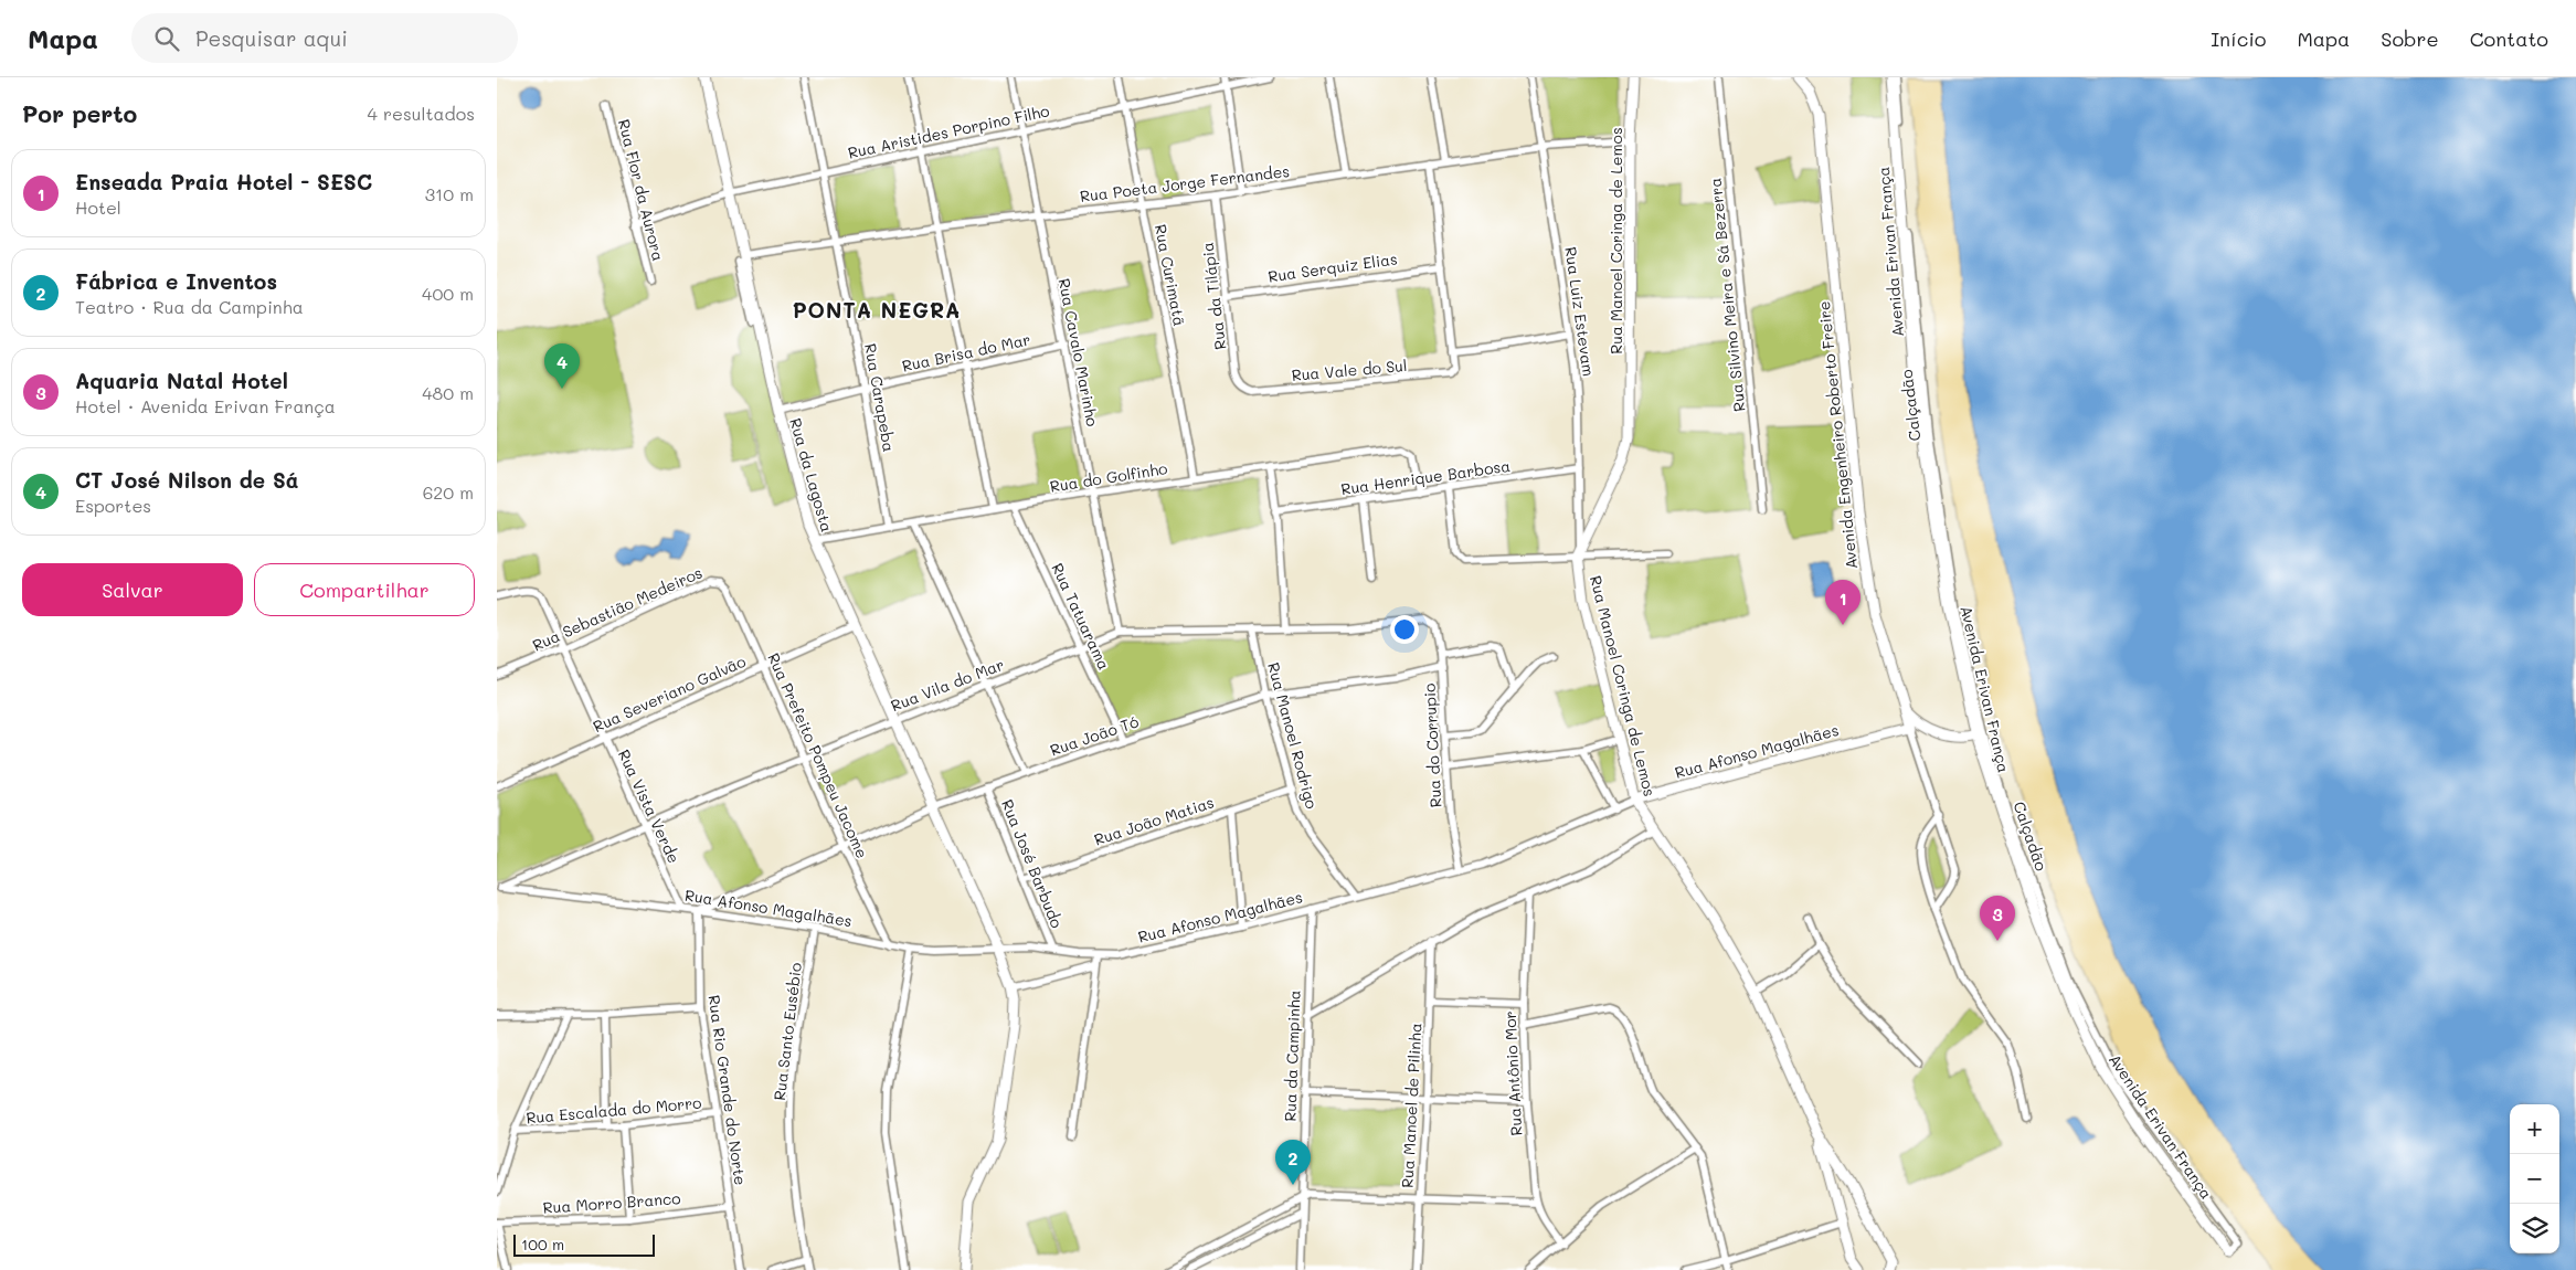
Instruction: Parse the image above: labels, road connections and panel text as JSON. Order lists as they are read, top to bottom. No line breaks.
{"streets":{"street":["Rua Aristides Porpino Filho","Rua Poeta Jorge Fernandes","Rua Flor da Aurora","Rua Manoel Coringa de Lemos","Avenida Erivan França","Rua Serquiz Elias","Rua Curimatã","Rua Silvino Meira e Sá Bezerra","Rua da Tilápia","Rua Luiz Estevam","Rua Brisa do Mar","Rua Cavalo Marinho","Rua Vale do Sul","Rua Carapeba","Calçadão","Avenida Engenheiro Roberto Freire","Rua da Lagosta","Rua do Golfinho","Rua Henrique Barbosa","Rua Sebastião Medeiros","Rua Tatuarama","Rua Vila do Mar","Rua Severiano Galvão","Rua João Tó","Rua Manoel Rodrigo","Rua do Corrupio","Rua Afonso Magalhães","Rua Prefeito Pompeu Jacome","Rua Vista Verde","Rua João Matias","Rua José Barbudo","Rua Santo Eusébio","Rua da Campinha","Rua Antônio Mor","Rua Rio Grande do Norte","Rua Manoel de Pilinha","Rua Escalada do Morro","Rua Morro Branco"]},"crossings":[["Rua Aristides Porpino Filho","Rua Flor da Aurora"],["Rua Aristides Porpino Filho","Rua Curimatã"],["Rua Aristides Porpino Filho","Rua Cavalo Marinho"],["Rua Aristides Porpino Filho","Rua Carapeba"],["Rua Aristides Porpino Filho","Rua da Lagosta"],["Rua Poeta Jorge Fernandes","Rua Manoel Coringa de Lemos"],["Rua Poeta Jorge Fernandes","Rua Curimatã"],["Rua Poeta Jorge Fernandes","Rua da Tilápia"],["Rua Poeta Jorge Fernandes","Rua Luiz Estevam"],["Rua Poeta Jorge Fernandes","Rua Cavalo Marinho"],["Rua Poeta Jorge Fernandes","Rua Carapeba"],["Rua Poeta Jorge Fernandes","Rua da Lagosta"],["Rua Manoel Coringa de Lemos","Rua Luiz Estevam"],["Rua Manoel Coringa de Lemos","Rua Afonso Magalhães"],["Avenida Erivan França","Calçadão"],["Rua Serquiz Elias","Rua da Tilápia"],["Rua Curimatã","Rua do Golfinho"],["Rua da Tilápia","Rua Vale do Sul"],["Rua Luiz Estevam","Rua Henrique Barbosa"],["Rua Brisa do Mar","Rua Cavalo Marinho"],["Rua Brisa do Mar","Rua Carapeba"],["Rua Brisa do Mar","Rua da Lagosta"],["Rua Cavalo Marinho","Rua do Golfinho"],["Rua Cavalo Marinho","Rua Vila do Mar"],["Rua Carapeba","Rua do Golfinho"],["Rua da Lagosta","Rua do Golfinho"],["Rua da Lagosta","Rua Vila do Mar"],["Rua da Lagosta","Rua Severiano Galvão"],["Rua da Lagosta","Rua João Tó"],["Rua da Lagosta","Rua Afonso Magalhães"],["Rua do Golfinho","Rua Henrique Barbosa"],["Rua do Golfinho","Rua Tatuarama"],["Rua Sebastião Medeiros","Rua Prefeito Pompeu Jacome"],["Rua Sebastião Medeiros","Rua Vista Verde"],["Rua Tatuarama","Rua Vila do Mar"],["Rua Tatuarama","Rua João Tó"],["Rua Vila do Mar","Rua Manoel Rodrigo"],["Rua Vila do Mar","Rua do Corrupio"],["Rua Vila do Mar","Rua Afonso Magalhães"],["Rua Vila do Mar","Rua Prefeito Pompeu Jacome"],["Rua Vila do Mar","Rua Vista Verde"],["Rua Severiano Galvão","Rua Prefeito Pompeu Jacome"],["Rua Severiano Galvão","Rua Vista Verde"],["Rua João Tó","Rua Manoel Rodrigo"],["Rua João Tó","Rua do Corrupio"],["Rua João Tó","Rua Afonso Magalhães"],["Rua João Tó","Rua Prefeito Pompeu Jacome"],["Rua João Tó","Rua José Barbudo"],["Rua João Tó","Rua Rio Grande do Norte"],["Rua Manoel Rodrigo","Rua Afonso Magalhães"],["Rua Manoel Rodrigo","Rua João Matias"],["Rua do Corrupio","Rua Afonso Magalhães"],["Rua Afonso Magalhães","Rua Prefeito Pompeu Jacome"],["Rua Afonso Magalhães","Rua Vista Verde"],["Rua Afonso Magalhães","Rua José Barbudo"],["Rua Afonso Magalhães","Rua Santo Eusébio"],["Rua Afonso Magalhães","Rua da Campinha"],["Rua Afonso Magalhães","Rua Rio Grande do Norte"],["Rua João Matias","Rua José Barbudo"],["Rua Rio Grande do Norte","Rua Escalada do Morro"],["Rua Rio Grande do Norte","Rua Morro Branco"]],"districts":["PONTA NEGRA"],"scale_bar":"100 m","page":{"header":"Mapa","search":"Pesquisar aqui","nav":["Início","Mapa","Sobre","Contato"],"heading":["Por perto","4 resultados"],"list":[{"mark":"1","name":"Enseada Praia Hotel - SESC","note":"Hotel","value":"310 m"},{"mark":"2","name":"Fábrica e Inventos","note":"Teatro · Rua da Campinha","value":"400 m"},{"mark":"3","name":"Aquaria Natal Hotel","note":"Hotel · Avenida Erivan França","value":"480 m"},{"mark":"4","name":"CT José Nilson de Sá","note":"Esportes","value":"620 m"}],"pins":["4","1","3","2"],"buttons":["Salvar","Compartilhar"],"map_buttons":["+","−"],"scale":"100 m"}}
